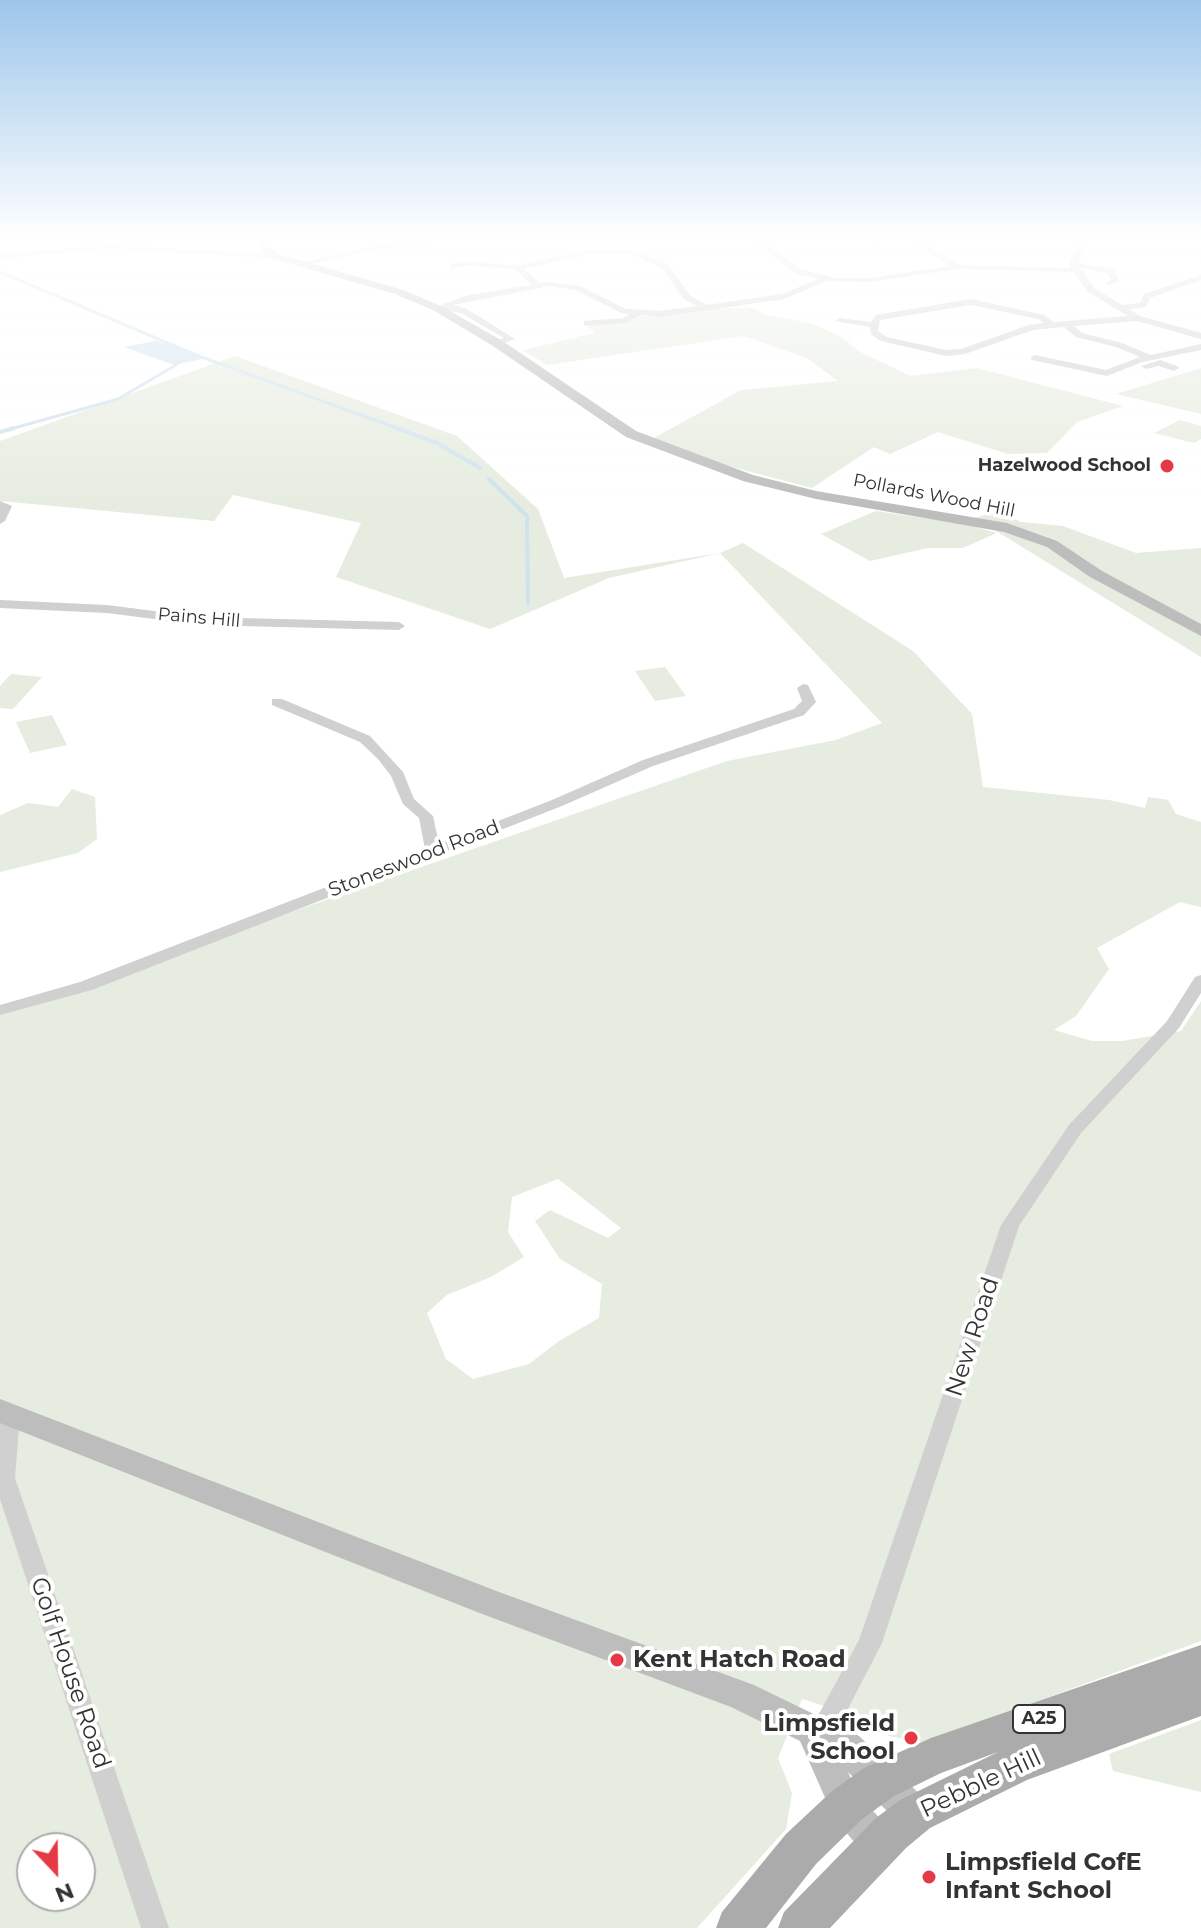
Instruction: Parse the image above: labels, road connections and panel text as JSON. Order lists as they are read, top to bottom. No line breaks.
{"streets":{"main road":["A25","Pebble Hill"],"street":["Pollards Wood Hill","Pains Hill","Stoneswood Road","New Road","Golf House Road"]},"crossings":[["A25","Pebble Hill"]],"places":["Hazelwood School","Kent Hatch Road","Limpsfield School","Limpsfield CofE Infant School"],"north":"bottom"}
